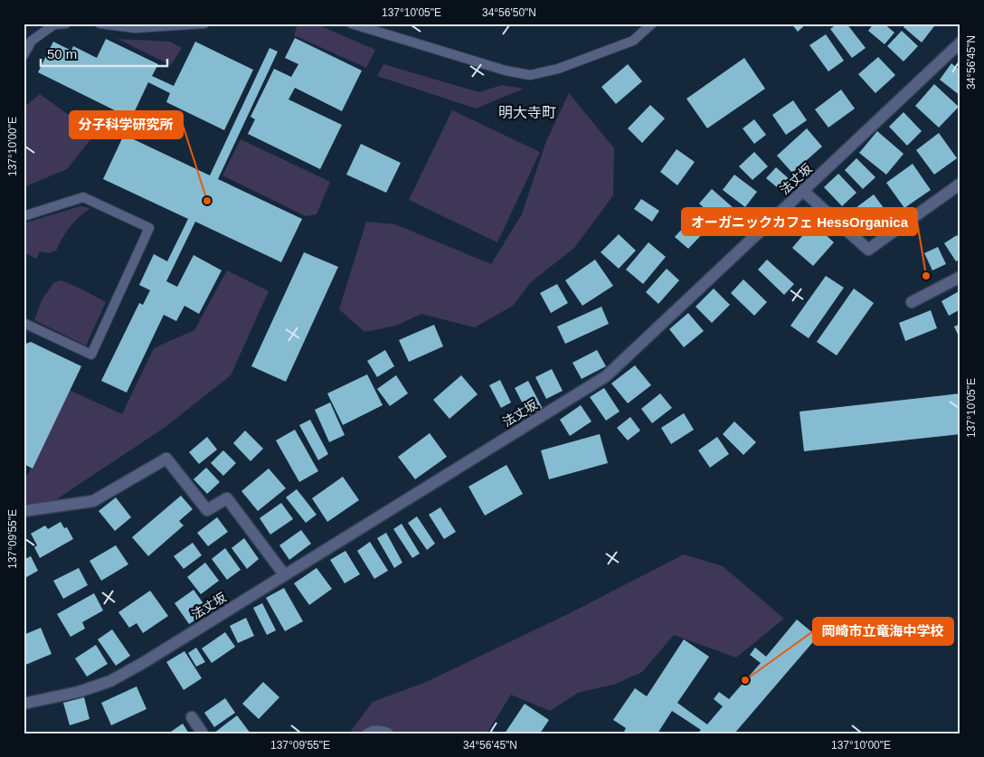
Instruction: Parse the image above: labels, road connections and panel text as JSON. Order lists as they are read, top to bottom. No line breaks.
{"streets":{"street":["法丈坂"]},"districts":["明大寺町"],"places":["分子科学研究所","オーガニックカフェ HessOrganica","岡崎市立竜海中学校"],"scale_bar":"50 m","coordinates":["137°10'05\"E","34°56'50\"N","34°56'45\"N","137°10'00\"E","137°09'55\"E"]}
